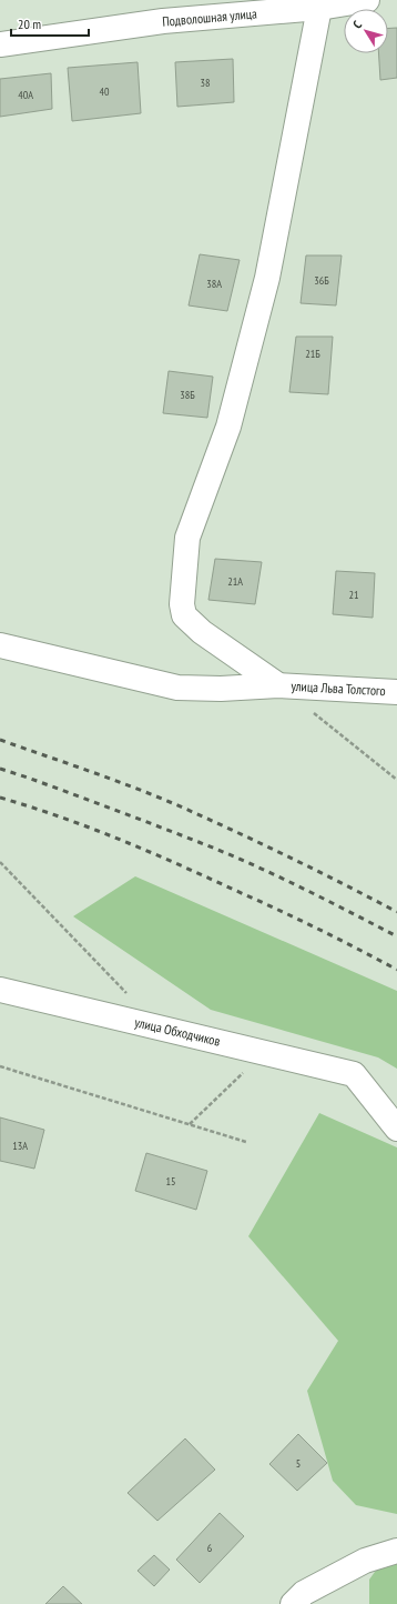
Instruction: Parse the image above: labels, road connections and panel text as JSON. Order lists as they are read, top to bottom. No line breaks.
{"streets":{"street":["Подволошная улица","улица Льва Толстого","улица Обходчиков"]},"house_numbers":["38","40","40А","36Б","38А","21Б","38Б","21А","21","13А","15","5","6"],"scale_bar":"20 m","north":"top left"}
